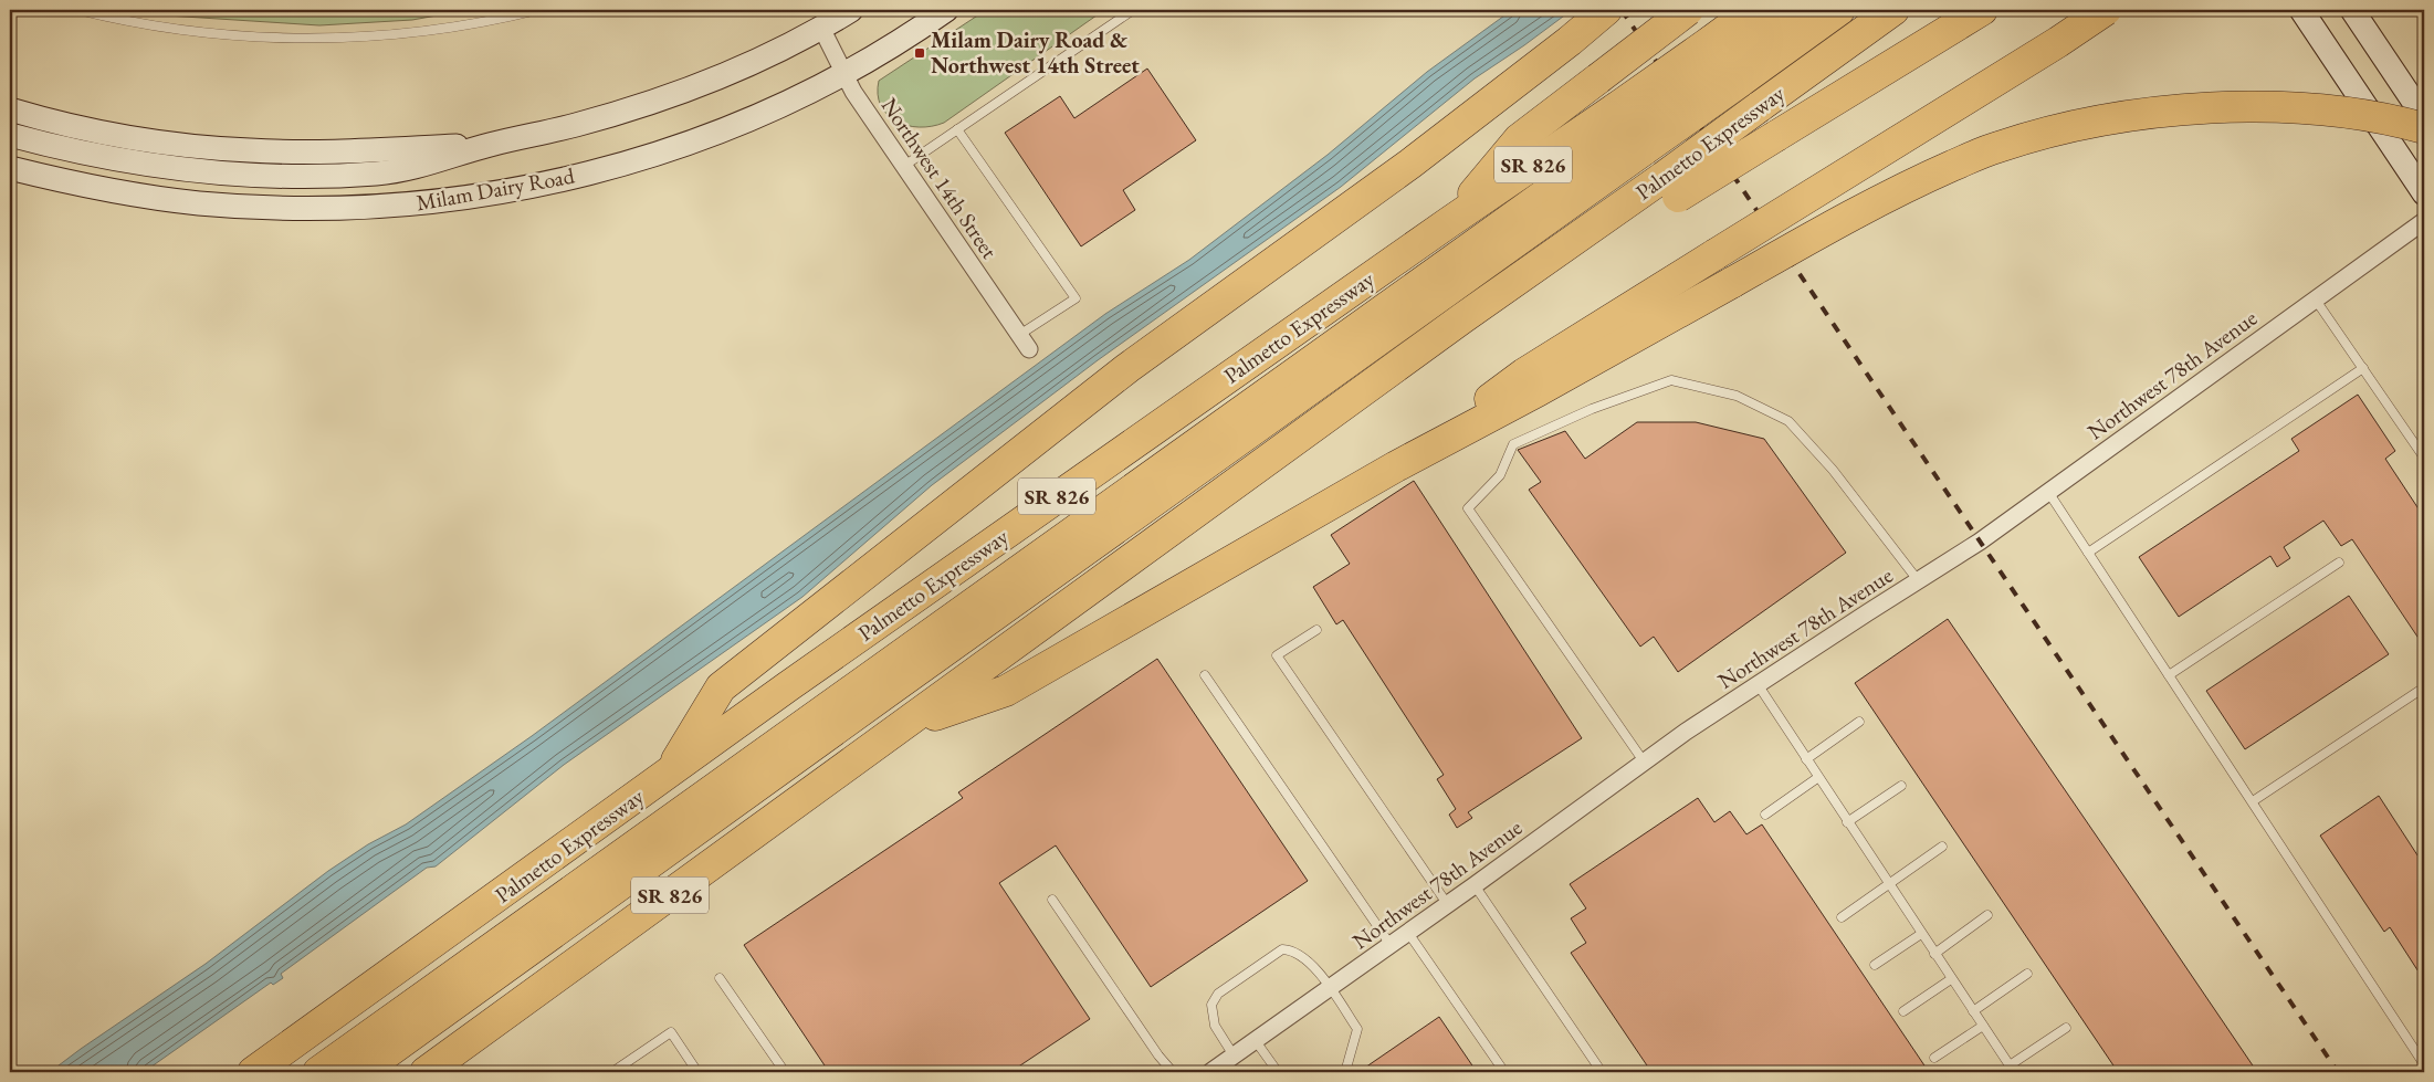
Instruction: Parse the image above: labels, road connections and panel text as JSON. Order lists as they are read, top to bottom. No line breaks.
{"streets":{"highway":["Palmetto Expressway","SR 826"],"main road":["Milam Dairy Road"],"street":["Northwest 14th Street","Northwest 78th Avenue"]},"crossings":[["Northwest 14th Street","Milam Dairy Road"]],"places":{"transit":["Milam Dairy Road & Northwest 14th Street"]}}
